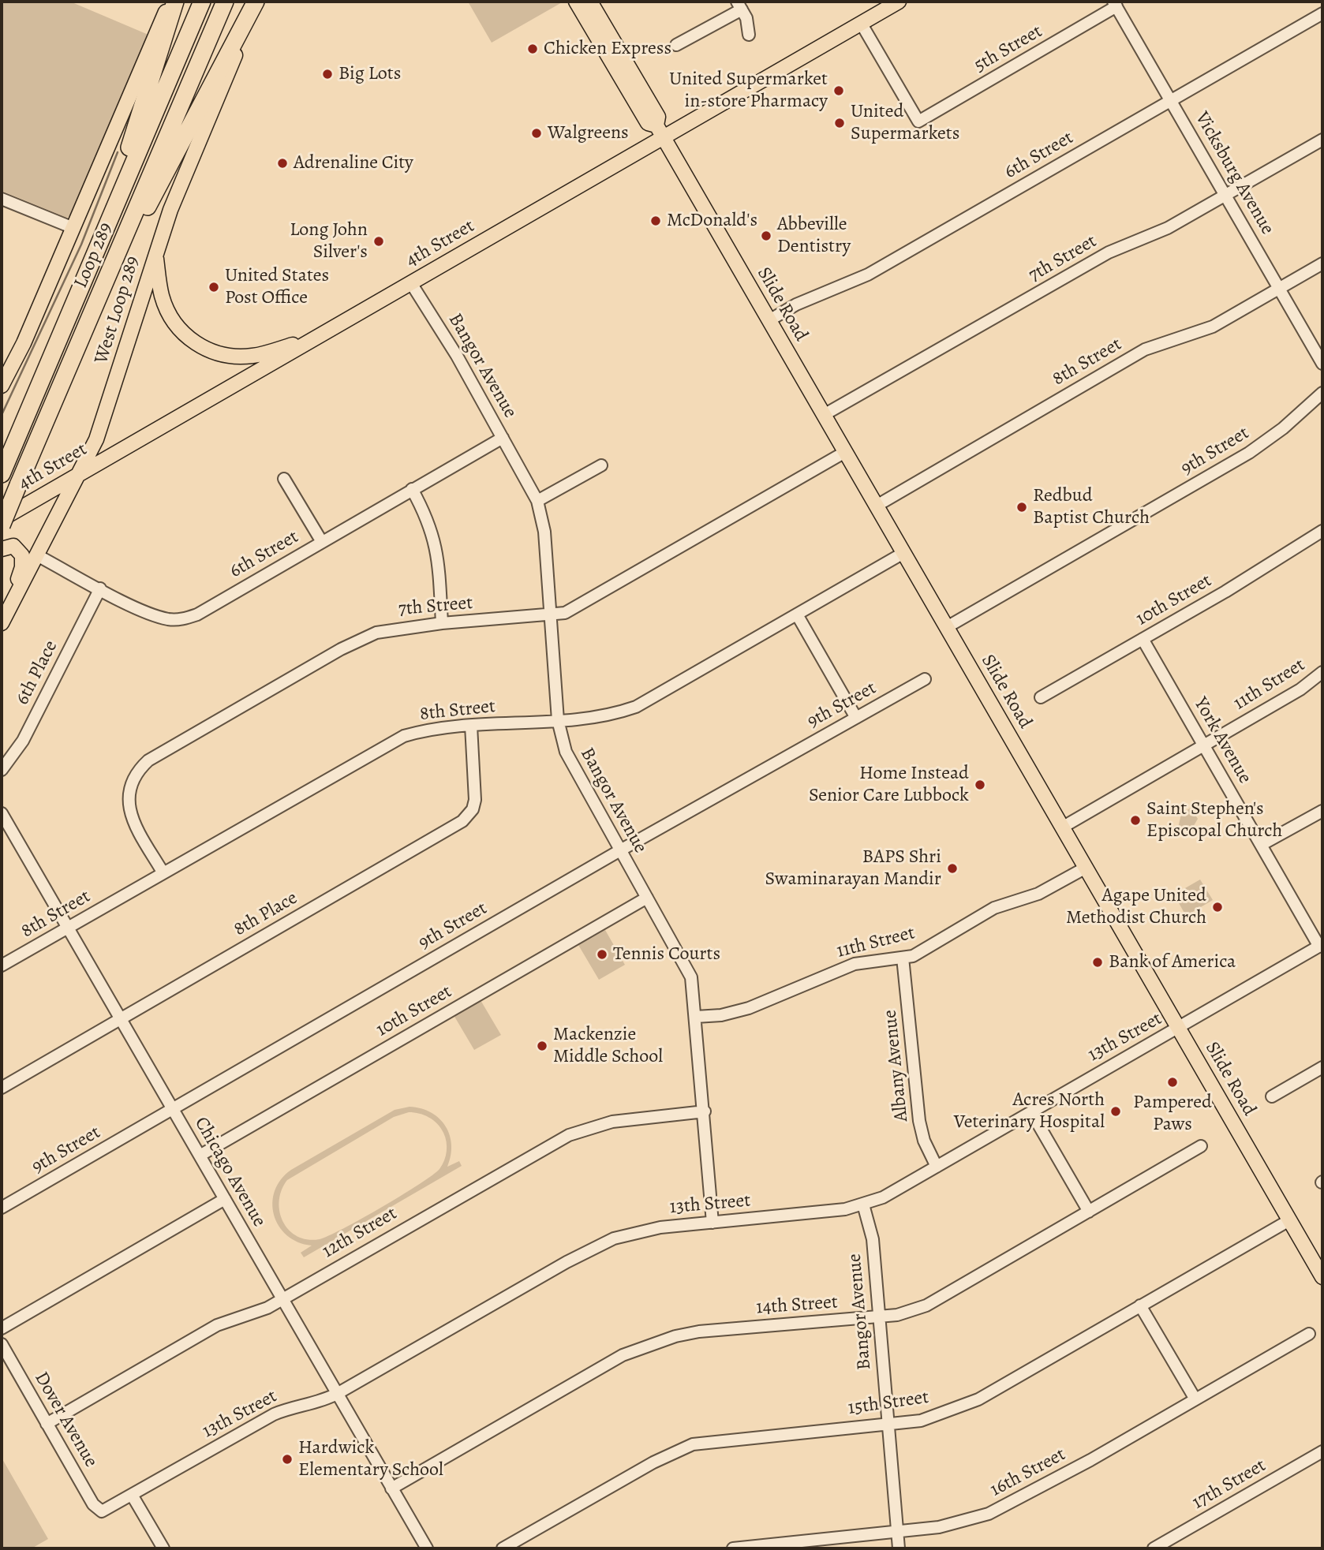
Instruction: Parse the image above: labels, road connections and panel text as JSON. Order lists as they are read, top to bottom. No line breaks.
{"streets":{"highway":["Loop 289"],"main road":["4th Street","Slide Road","West Loop 289"],"street":["5th Street","6th Street","Vicksburg Avenue","7th Street","8th Street","Bangor Avenue","9th Street","10th Street","6th Place","11th Street","York Avenue","8th Place","13th Street","Albany Avenue","Chicago Avenue","12th Street","14th Street","15th Street","Dover Avenue","16th Street","17th Street"]},"crossings":[["5th Street","Vicksburg Avenue"],["5th Street","4th Street"],["6th Street","Vicksburg Avenue"],["6th Street","Slide Road"],["6th Street","West Loop 289"],["6th Street","Bangor Avenue"],["6th Street","6th Place"],["Vicksburg Avenue","7th Street"],["Vicksburg Avenue","8th Street"],["4th Street","Slide Road"],["4th Street","West Loop 289"],["4th Street","Bangor Avenue"],["7th Street","Slide Road"],["7th Street","8th Street"],["7th Street","Bangor Avenue"],["Slide Road","8th Street"],["Slide Road","9th Street"],["Slide Road","11th Street"],["Slide Road","13th Street"],["Slide Road","15th Street"],["8th Street","Bangor Avenue"],["8th Street","8th Place"],["8th Street","Chicago Avenue"],["Bangor Avenue","9th Street"],["Bangor Avenue","10th Street"],["Bangor Avenue","11th Street"],["Bangor Avenue","13th Street"],["Bangor Avenue","12th Street"],["Bangor Avenue","14th Street"],["Bangor Avenue","15th Street"],["Bangor Avenue","16th Street"],["9th Street","Chicago Avenue"],["10th Street","York Avenue"],["10th Street","Chicago Avenue"],["11th Street","York Avenue"],["11th Street","Albany Avenue"],["York Avenue","13th Street"],["8th Place","Chicago Avenue"],["13th Street","Albany Avenue"],["13th Street","Chicago Avenue"],["13th Street","Dover Avenue"],["Chicago Avenue","12th Street"],["Chicago Avenue","14th Street"],["12th Street","Dover Avenue"]],"places":["Chicken Express","Big Lots","United Supermarket in-store Pharmacy","United Supermarkets","Walgreens","Adrenaline City","McDonald's","Abbeville Dentistry","Long John Silver's","United States Post Office","Redbud Baptist Church","Home Instead Senior Care Lubbock","Saint Stephen's Episcopal Church","BAPS Shri Swaminarayan Mandir","Agape United Methodist Church","Tennis Courts","Bank of America","Mackenzie Middle School","Pampered Paws","Acres North Veterinary Hospital","Hardwick Elementary School"]}
